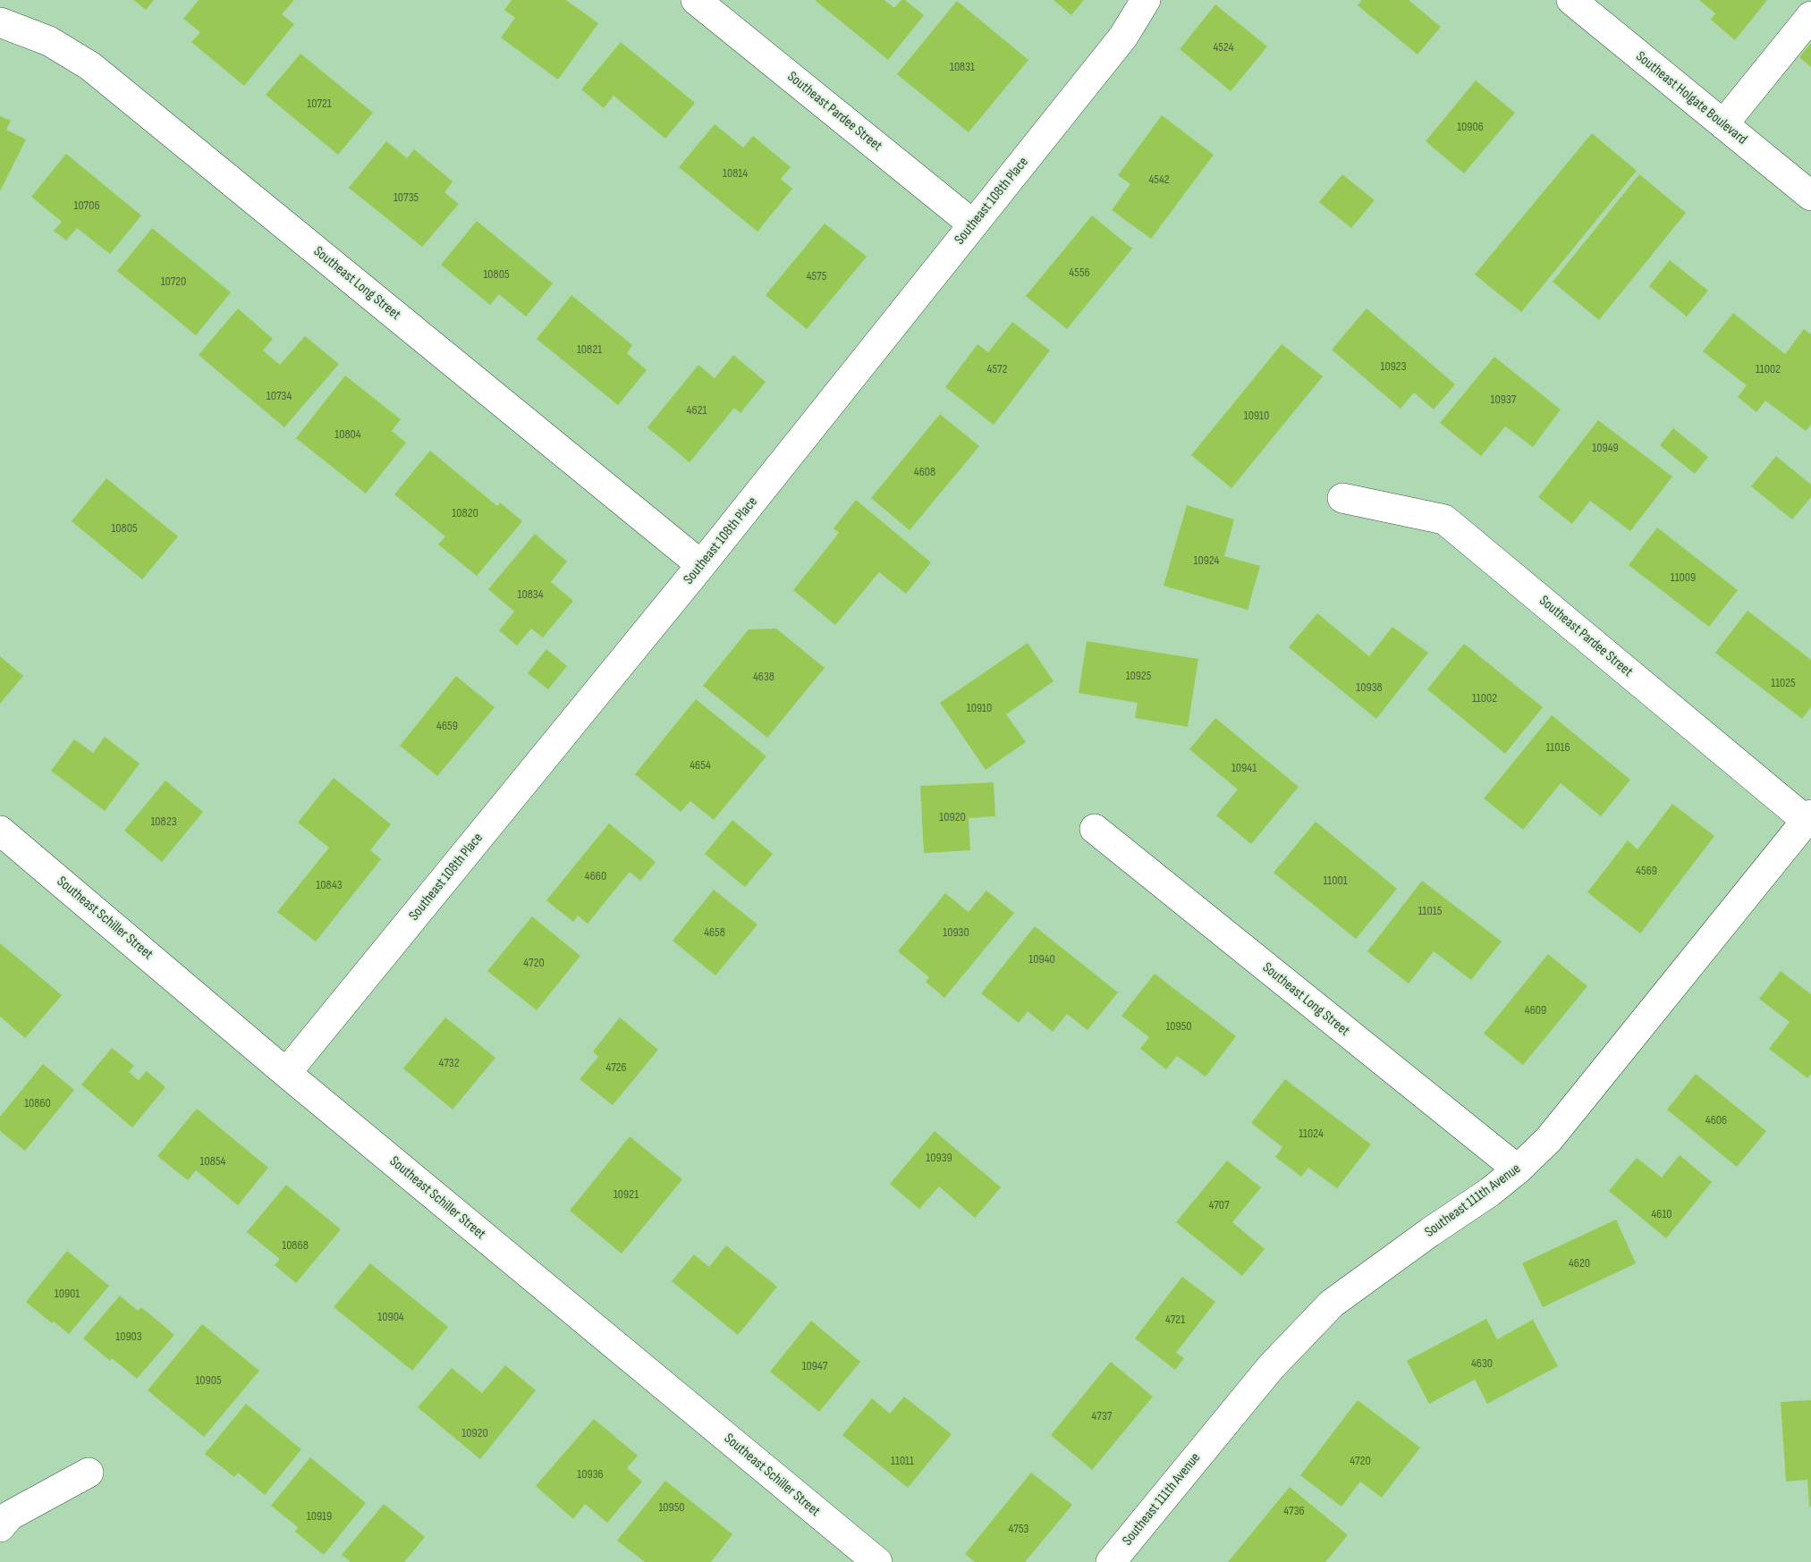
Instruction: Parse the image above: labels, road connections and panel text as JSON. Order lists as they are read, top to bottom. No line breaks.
{"streets":{"street":["Southeast Holgate Boulevard","Southeast Pardee Street","Southeast 108th Place","Southeast Long Street","Southeast Schiller Street","Southeast 111th Avenue"]},"crossings":[["Southeast Pardee Street","Southeast 108th Place"],["Southeast Pardee Street","Southeast 111th Avenue"],["Southeast 108th Place","Southeast Long Street"],["Southeast 108th Place","Southeast Schiller Street"],["Southeast Long Street","Southeast 111th Avenue"]],"house_numbers":["4524","10831","10721","10906","10814","4542","10735","10706","4556","10805","4575","10720","10821","10923","4572","11002","10734","10937","4621","10910","10804","10949","4608","10820","10805","10924","11009","10834","10925","4638","11025","10938","11002","10910","4659","11016","4654","10941","10920","10823","4569","4660","11001","10843","11015","4658","10930","10940","4720","4609","10950","4732","4726","10860","4606","11024","10939","10854","10921","4707","4610","10868","4620","10901","10904","4721","10903","4630","10947","10905","4737","10920","11011","4720","10936","10950","4736","10919","4753"]}
